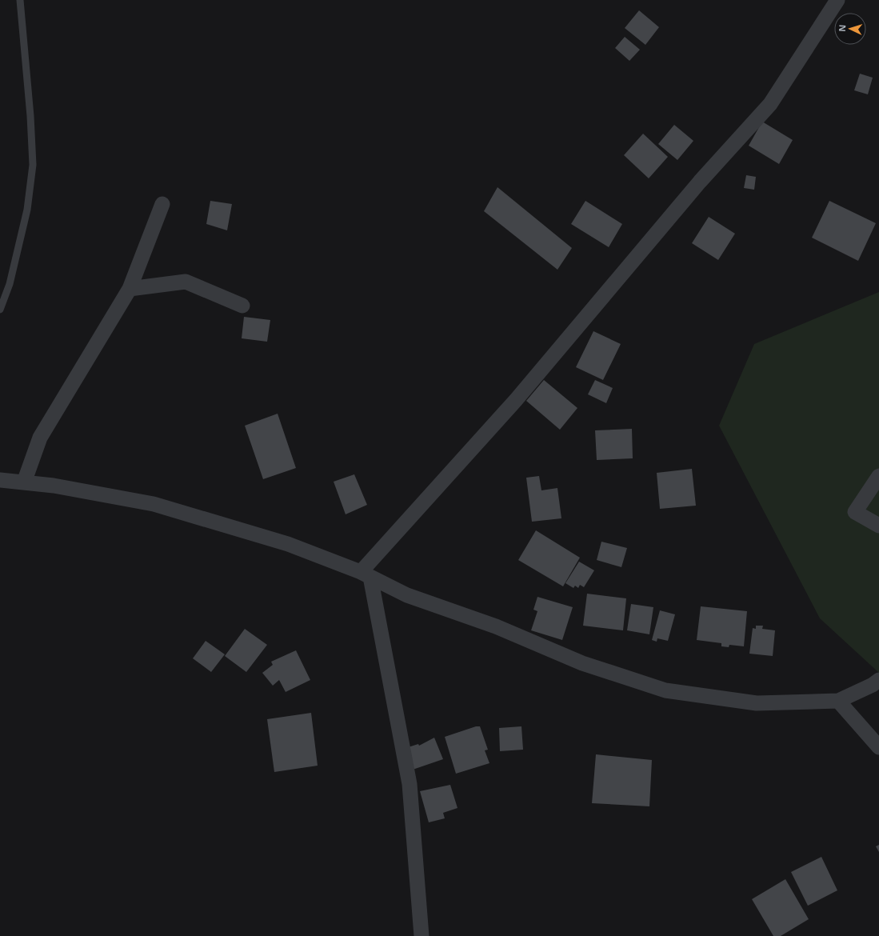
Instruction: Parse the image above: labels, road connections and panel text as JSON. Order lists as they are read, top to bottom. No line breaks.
{"north":"left"}
